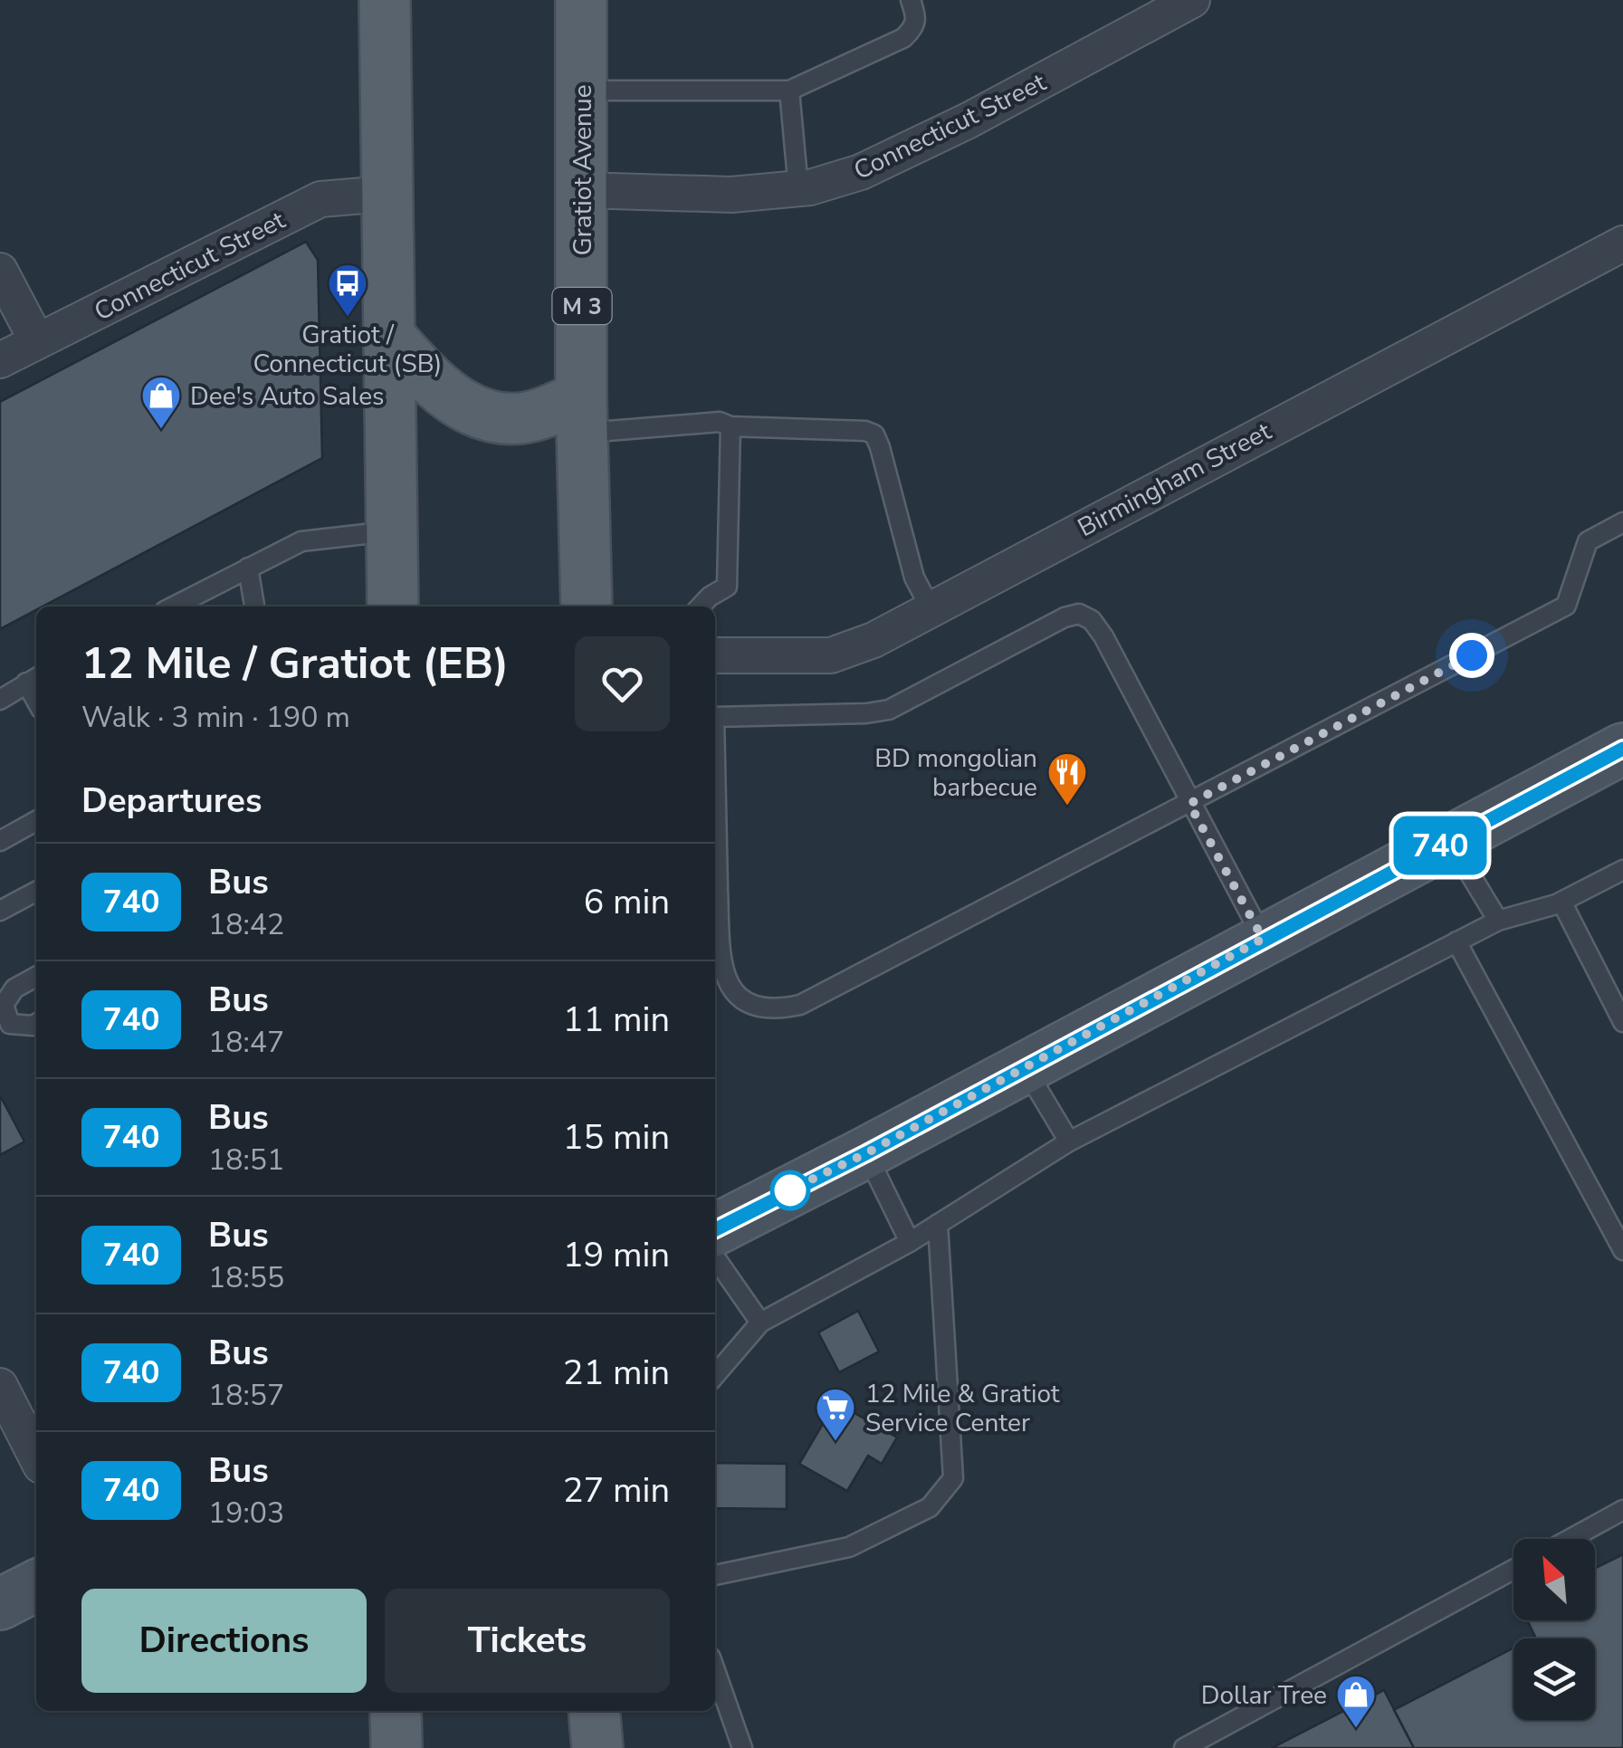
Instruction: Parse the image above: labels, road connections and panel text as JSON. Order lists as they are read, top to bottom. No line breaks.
{"streets":{"main road":["Gratiot Avenue","M 3"],"street":["Connecticut Street","Birmingham Street"]},"crossings":[["Connecticut Street","Gratiot Avenue"]],"places":{"bus stop":["Gratiot / Connecticut (SB)"],"shop":["Dee's Auto Sales","Dollar Tree"],"restaurant":["BD mongolian barbecue"],"supermarket":["12 Mile & Gratiot Service Center"]},"lines":["bus line 740"],"north":"top left","page":{"on_map":"740","heading":[["12 Mile / Gratiot (EB)","Walk · 3 min · 190 m"],"Departures"],"list":[{"mark":"740","name":"Bus","note":"18:42","value":"6 min"},{"mark":"740","name":"Bus","note":"18:47","value":"11 min"},{"mark":"740","name":"Bus","note":"18:51","value":"15 min"},{"mark":"740","name":"Bus","note":"18:55","value":"19 min"},{"mark":"740","name":"Bus","note":"18:57","value":"21 min"},{"mark":"740","name":"Bus","note":"19:03","value":"27 min"}],"buttons":["Directions","Tickets"]}}
